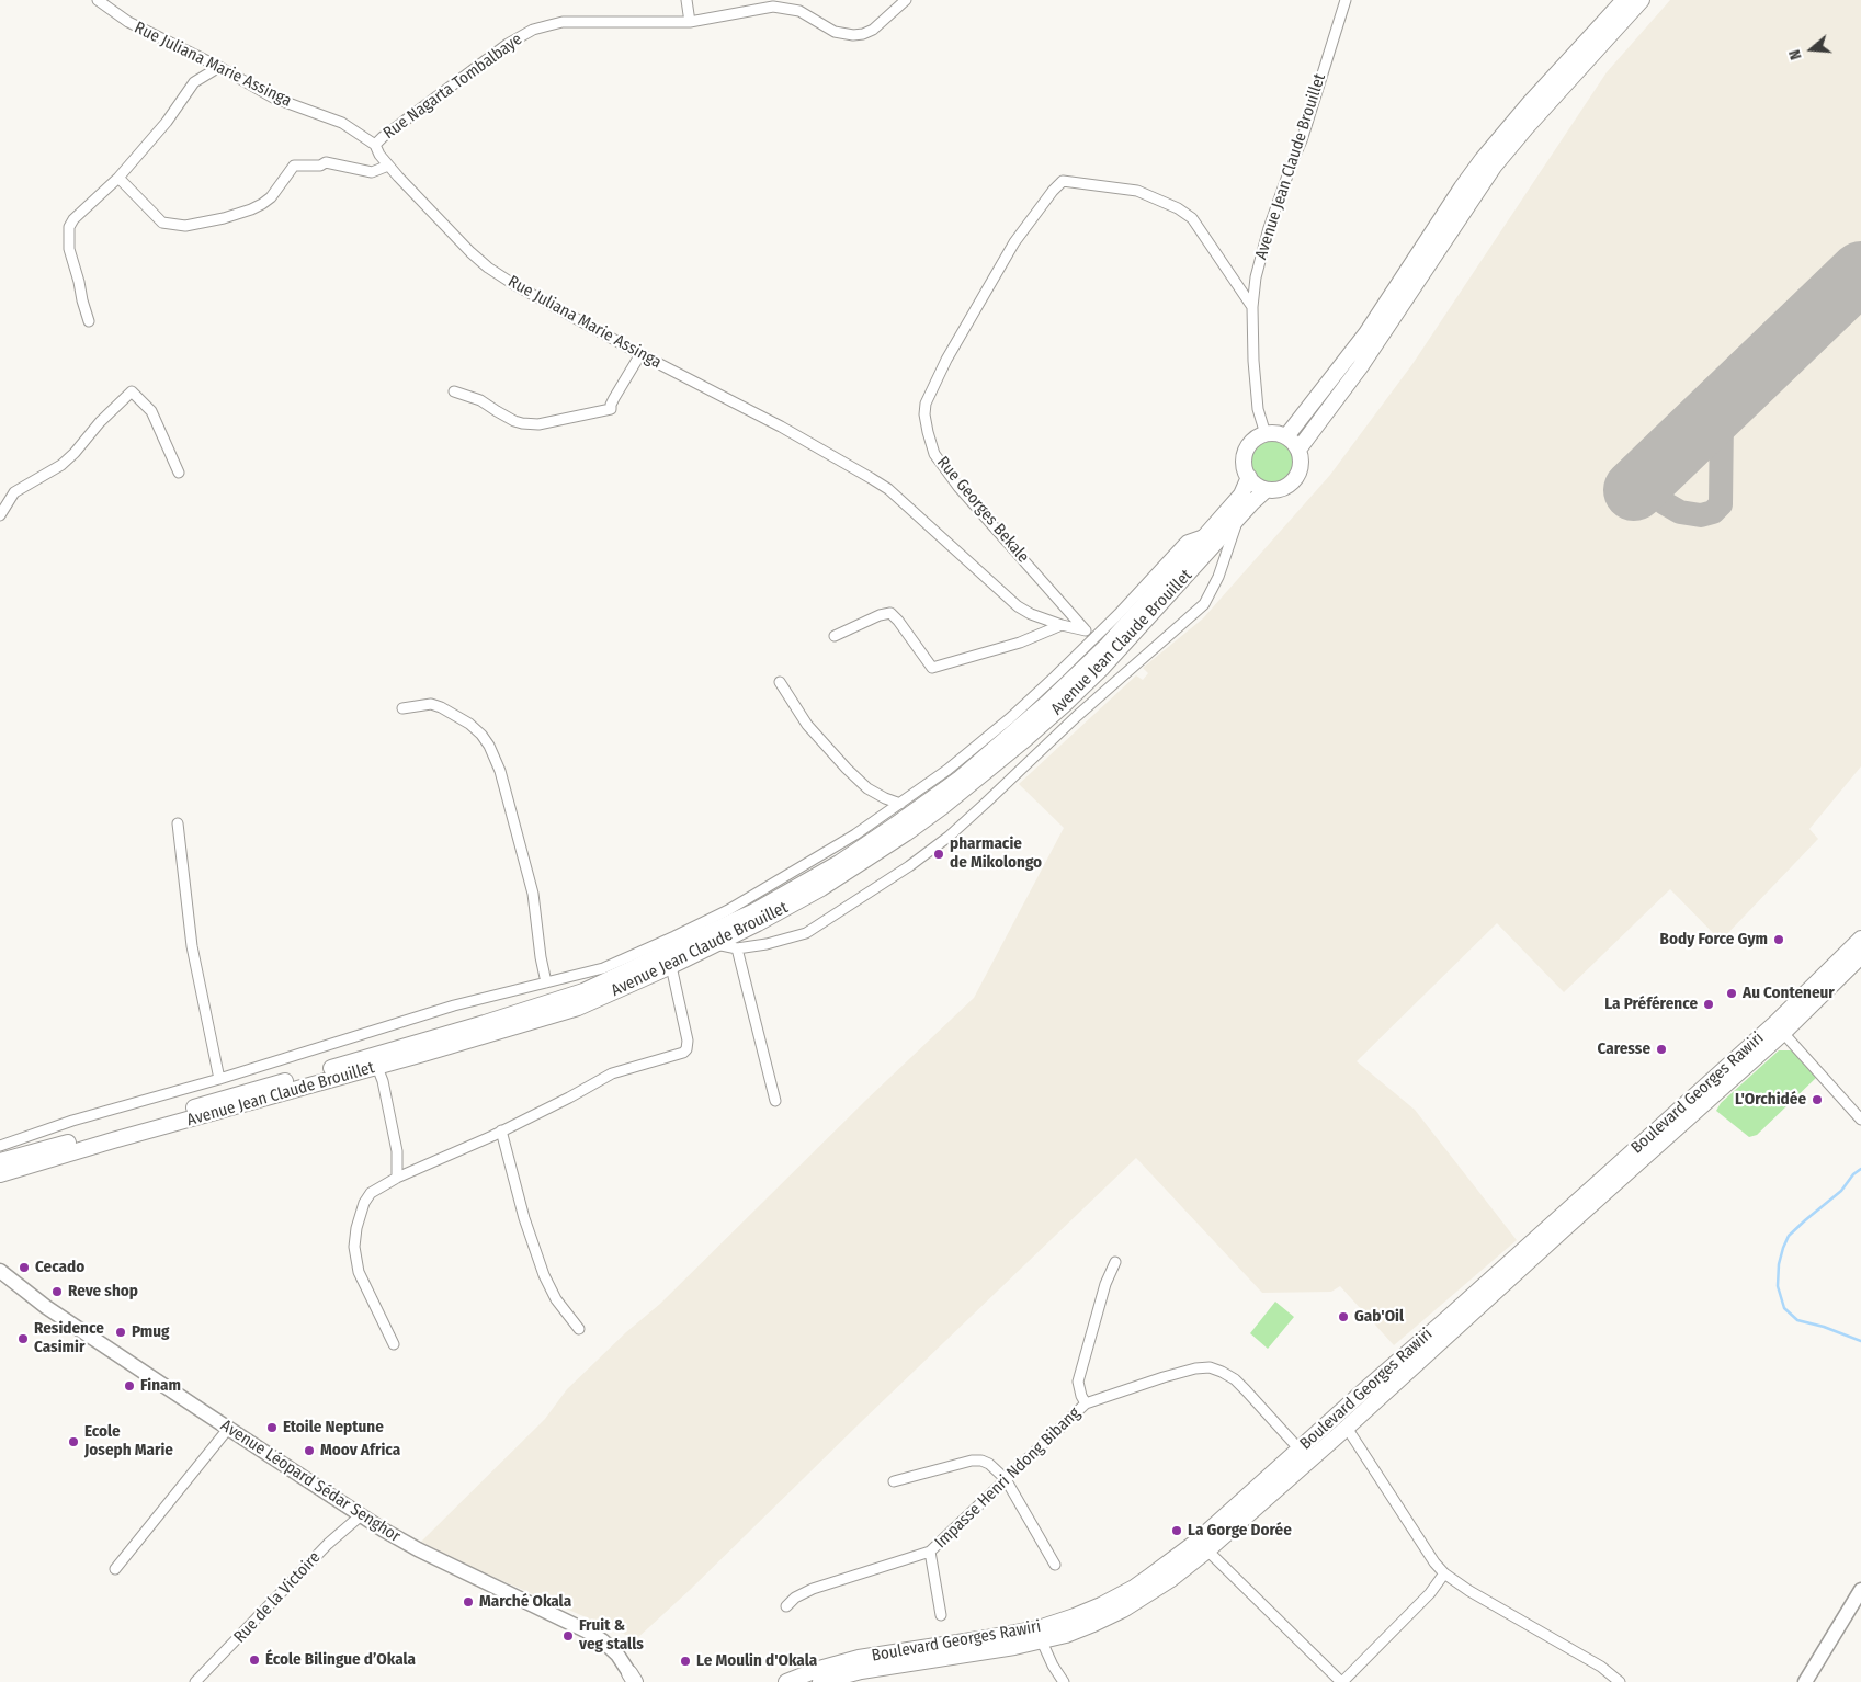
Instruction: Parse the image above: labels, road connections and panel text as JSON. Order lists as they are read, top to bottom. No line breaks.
{"streets":{"main road":["Avenue Jean Claude Brouillet","Boulevard Georges Rawiri"],"street":["Rue Juliana Marie Assinga","Rue Nagarta Tombalbaye","Rue Georges Bekale","Impasse Henri Ndong Bibang","Avenue Léopard Sédar Senghor","Rue de la Victoire"]},"crossings":[["Rue Juliana Marie Assinga","Rue Nagarta Tombalbaye"],["Rue Juliana Marie Assinga","Rue Georges Bekale"],["Avenue Jean Claude Brouillet","Rue Georges Bekale"],["Boulevard Georges Rawiri","Impasse Henri Ndong Bibang"],["Avenue Léopard Sédar Senghor","Rue de la Victoire"]],"places":["pharmacie de Mikolongo","Body Force Gym","Au Conteneur","La Préférence","Caresse","L'Orchidée","Cecado","Reve shop","Gab'Oil","Pmug","Residence Casimir","Finam","Etoile Neptune","Ecole Joseph Marie","Moov Africa","La Gorge Dorée","Marché Okala","Fruit & veg stalls","École Bilingue d’Okala","Le Moulin d'Okala"],"north":"left"}
